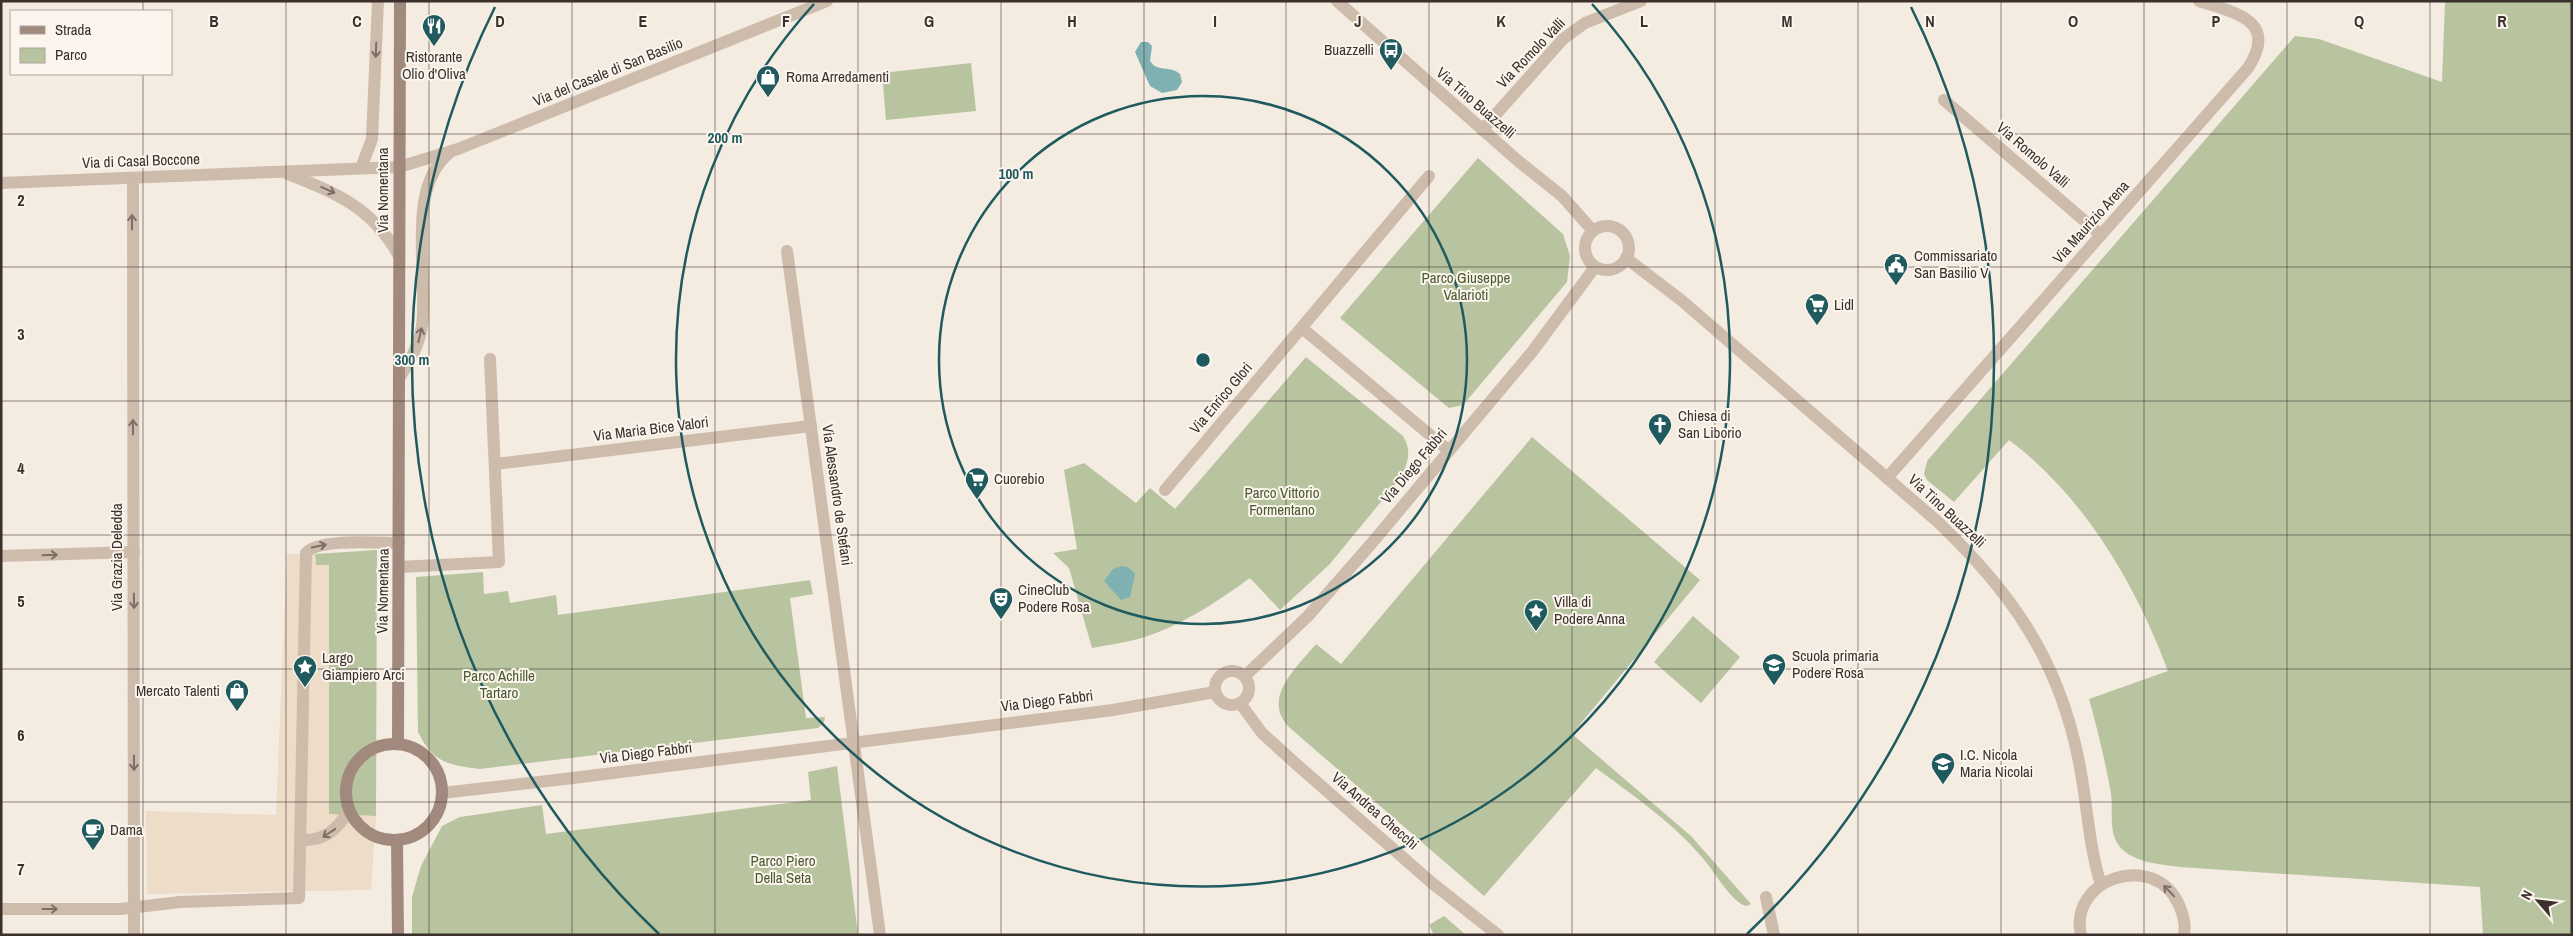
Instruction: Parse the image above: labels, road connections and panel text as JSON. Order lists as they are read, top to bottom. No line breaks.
{"streets":{"main road":["Via Nomentana"],"street":["Via Romolo Valli","Via del Casale di San Basilio","Via Tino Buazzelli","Via di Casal Boccone","Via Maurizio Arena","Via Enrico Glori","Via Maria Bice Valori","Via Diego Fabbri","Via Alessandro de Stefani","Via Grazia Deledda","Via Andrea Checchi"]},"crossings":[["Via Romolo Valli","Via Tino Buazzelli"],["Via Romolo Valli","Via Maurizio Arena"],["Via del Casale di San Basilio","Via di Casal Boccone"],["Via del Casale di San Basilio","Via Nomentana"],["Via Tino Buazzelli","Via Maurizio Arena"],["Via Tino Buazzelli","Via Diego Fabbri"],["Via di Casal Boccone","Via Nomentana"],["Via di Casal Boccone","Via Grazia Deledda"],["Via Nomentana","Via Diego Fabbri"],["Via Maria Bice Valori","Via Alessandro de Stefani"],["Via Diego Fabbri","Via Alessandro de Stefani"],["Via Diego Fabbri","Via Andrea Checchi"]],"parks":["Parco Giuseppe Valarioti","Parco Vittorio Formentano","Parco Achille Tartaro","Parco Piero Della Seta"],"places":{"restaurant":["Ristorante Olio d'Oliva"],"bus stop":["Buazzelli"],"shop":["Roma Arredamenti","Mercato Talenti"],"public building":["Commissariato San Basilio V"],"supermarket":["Lidl","Cuorebio"],"church":["Chiesa di San Liborio"],"theatre":["CineClub Podere Rosa"],"place":["Villa di Podere Anna","Largo Giampiero Arci"],"school or university":["Scuola primaria Podere Rosa","I.C. Nicola Maria Nicolai"],"cafe":["Dama"]},"legend":["Strada","Parco"],"north":"top left","grid":{"columns":["B","C","D","E","F","G","H","I","J","K","L","M","N","O","P","Q","R"],"rows":["2","3","4","5","6","7"]},"rings":["200 m","100 m","300 m"]}
